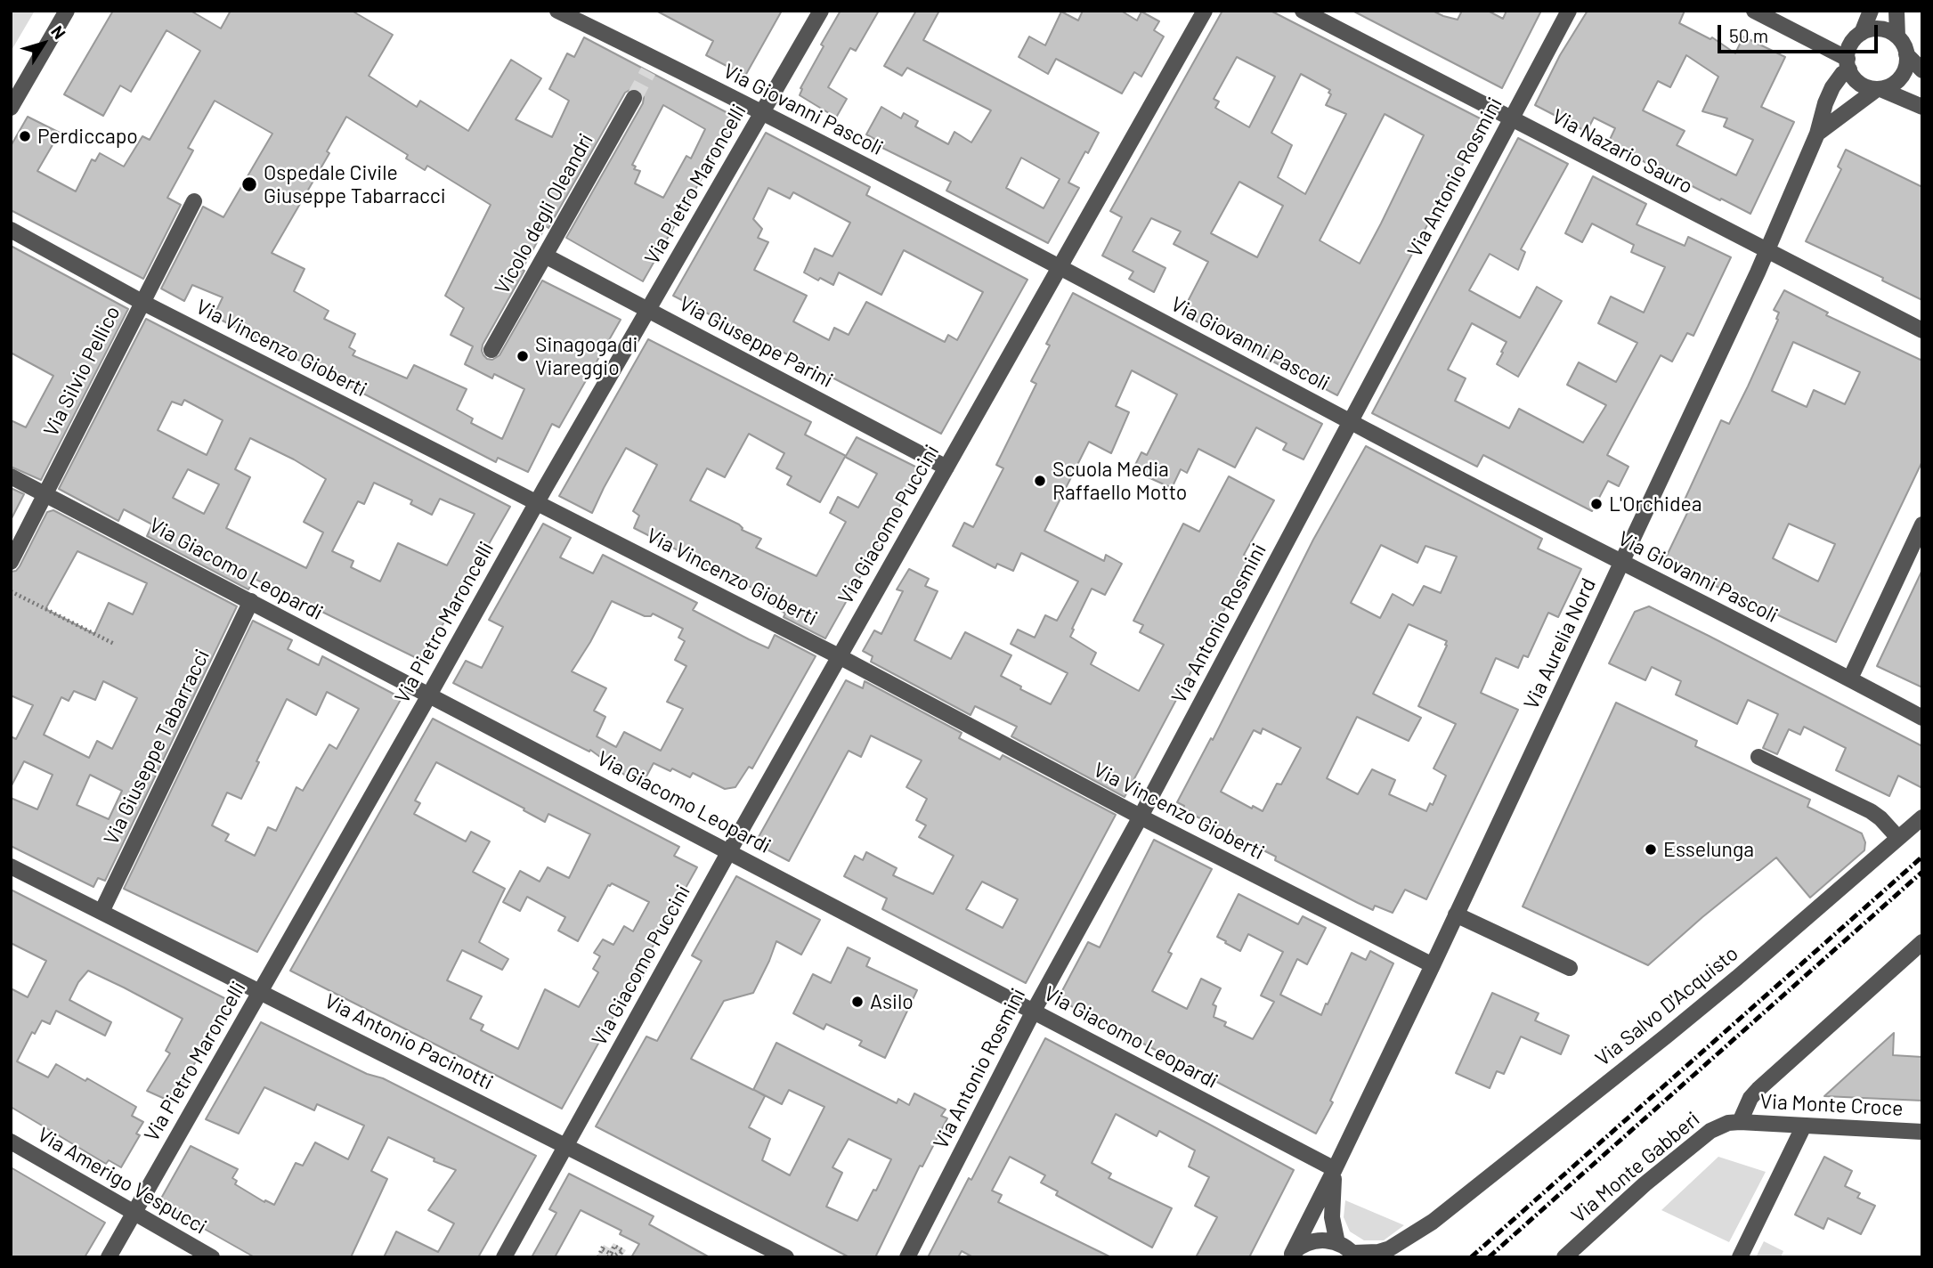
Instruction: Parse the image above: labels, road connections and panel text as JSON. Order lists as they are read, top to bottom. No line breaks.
{"streets":{"street":["Via Giovanni Pascoli","Via Nazario Sauro","Via Antonio Rosmini","Via Pietro Maroncelli","Vicolo degli Oleandri","Via Giuseppe Parini","Via Vincenzo Gioberti","Via Silvio Pellico","Via Giacomo Puccini","Via Giacomo Leopardi","Via Aurelia Nord","Via Giuseppe Tabarracci","Via Salvo D'Acquisto","Via Antonio Pacinotti","Via Monte Croce","Via Monte Gabberi","Via Amerigo Vespucci"]},"crossings":[["Via Giovanni Pascoli","Via Antonio Rosmini"],["Via Giovanni Pascoli","Via Pietro Maroncelli"],["Via Giovanni Pascoli","Via Giacomo Puccini"],["Via Giovanni Pascoli","Via Aurelia Nord"],["Via Nazario Sauro","Via Antonio Rosmini"],["Via Nazario Sauro","Via Aurelia Nord"],["Via Antonio Rosmini","Via Vincenzo Gioberti"],["Via Antonio Rosmini","Via Giacomo Leopardi"],["Via Pietro Maroncelli","Via Giuseppe Parini"],["Via Pietro Maroncelli","Via Vincenzo Gioberti"],["Via Pietro Maroncelli","Via Giacomo Leopardi"],["Via Pietro Maroncelli","Via Antonio Pacinotti"],["Via Pietro Maroncelli","Via Amerigo Vespucci"],["Vicolo degli Oleandri","Via Giuseppe Parini"],["Via Giuseppe Parini","Via Giacomo Puccini"],["Via Vincenzo Gioberti","Via Silvio Pellico"],["Via Vincenzo Gioberti","Via Giacomo Puccini"],["Via Vincenzo Gioberti","Via Aurelia Nord"],["Via Silvio Pellico","Via Giacomo Leopardi"],["Via Giacomo Puccini","Via Giacomo Leopardi"],["Via Giacomo Puccini","Via Antonio Pacinotti"],["Via Giacomo Leopardi","Via Aurelia Nord"],["Via Giacomo Leopardi","Via Giuseppe Tabarracci"],["Via Giuseppe Tabarracci","Via Antonio Pacinotti"],["Via Monte Croce","Via Monte Gabberi"]],"places":["Perdiccapo","Ospedale Civile Giuseppe Tabarracci","Sinagoga di Viareggio","Scuola Media Raffaello Motto","L'Orchidea","Esselunga","Asilo"],"scale_bar":"50 m","north":"top right"}
